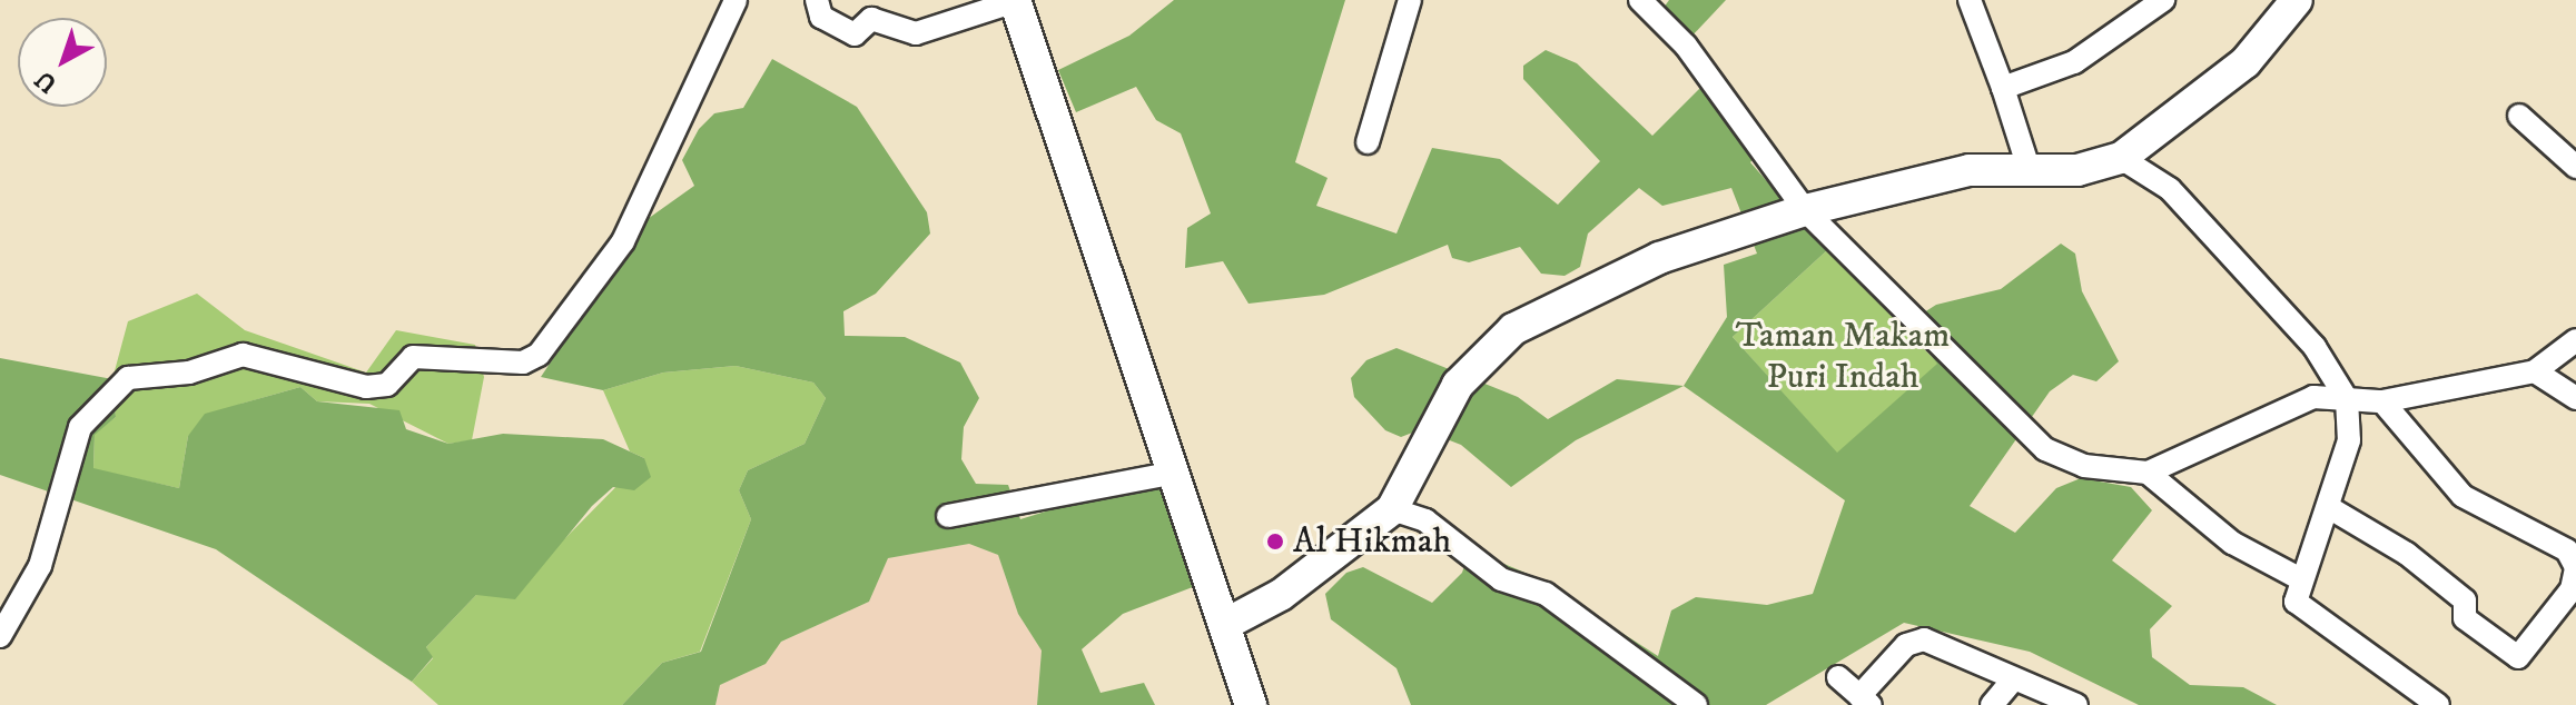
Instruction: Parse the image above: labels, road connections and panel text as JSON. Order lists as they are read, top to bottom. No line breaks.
{"parks":["Taman Makam Puri Indah"],"places":["Al Hikmah"],"north":"bottom left"}
